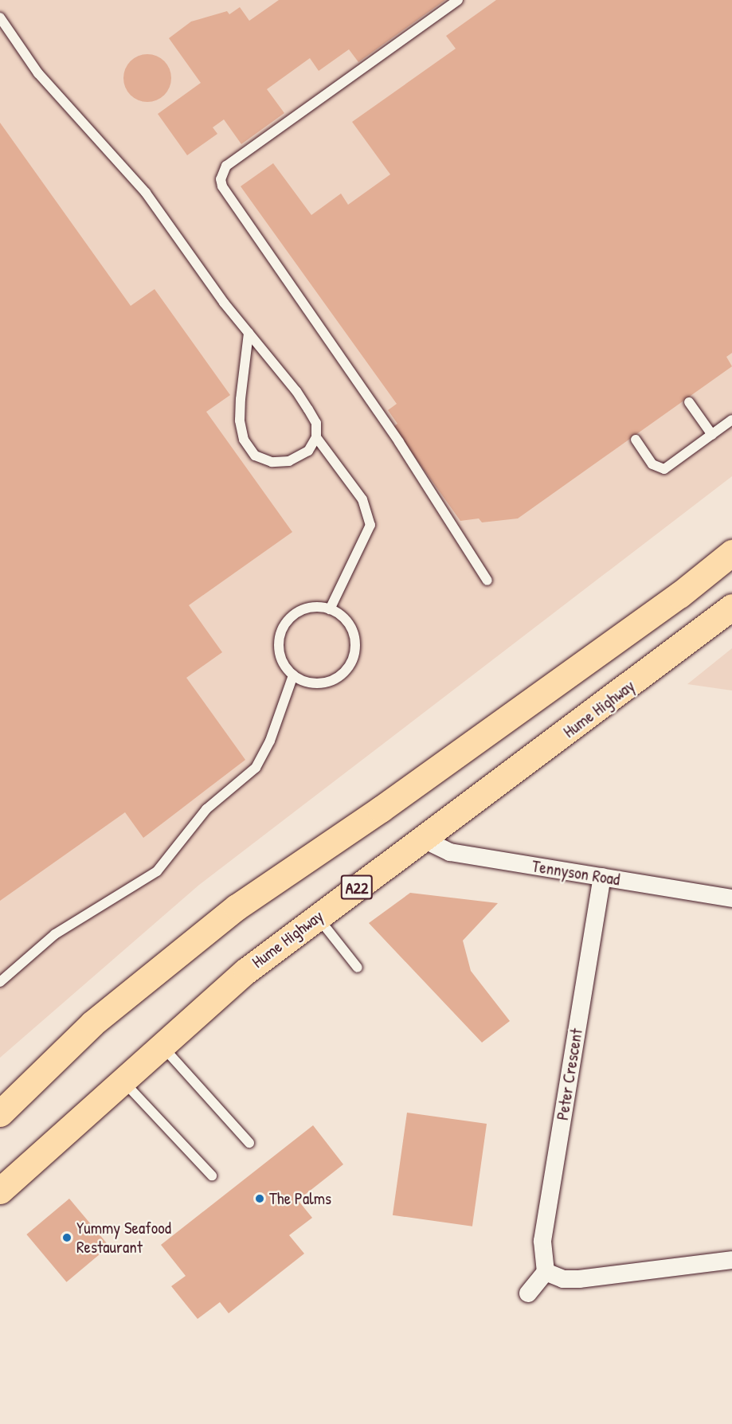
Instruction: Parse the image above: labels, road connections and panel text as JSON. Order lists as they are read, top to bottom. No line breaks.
{"streets":{"highway":["Hume Highway","A22"],"street":["Tennyson Road","Peter Crescent"]},"crossings":[["Hume Highway","Tennyson Road"],["Tennyson Road","Peter Crescent"]],"places":["The Palms","Yummy Seafood Restaurant"]}
